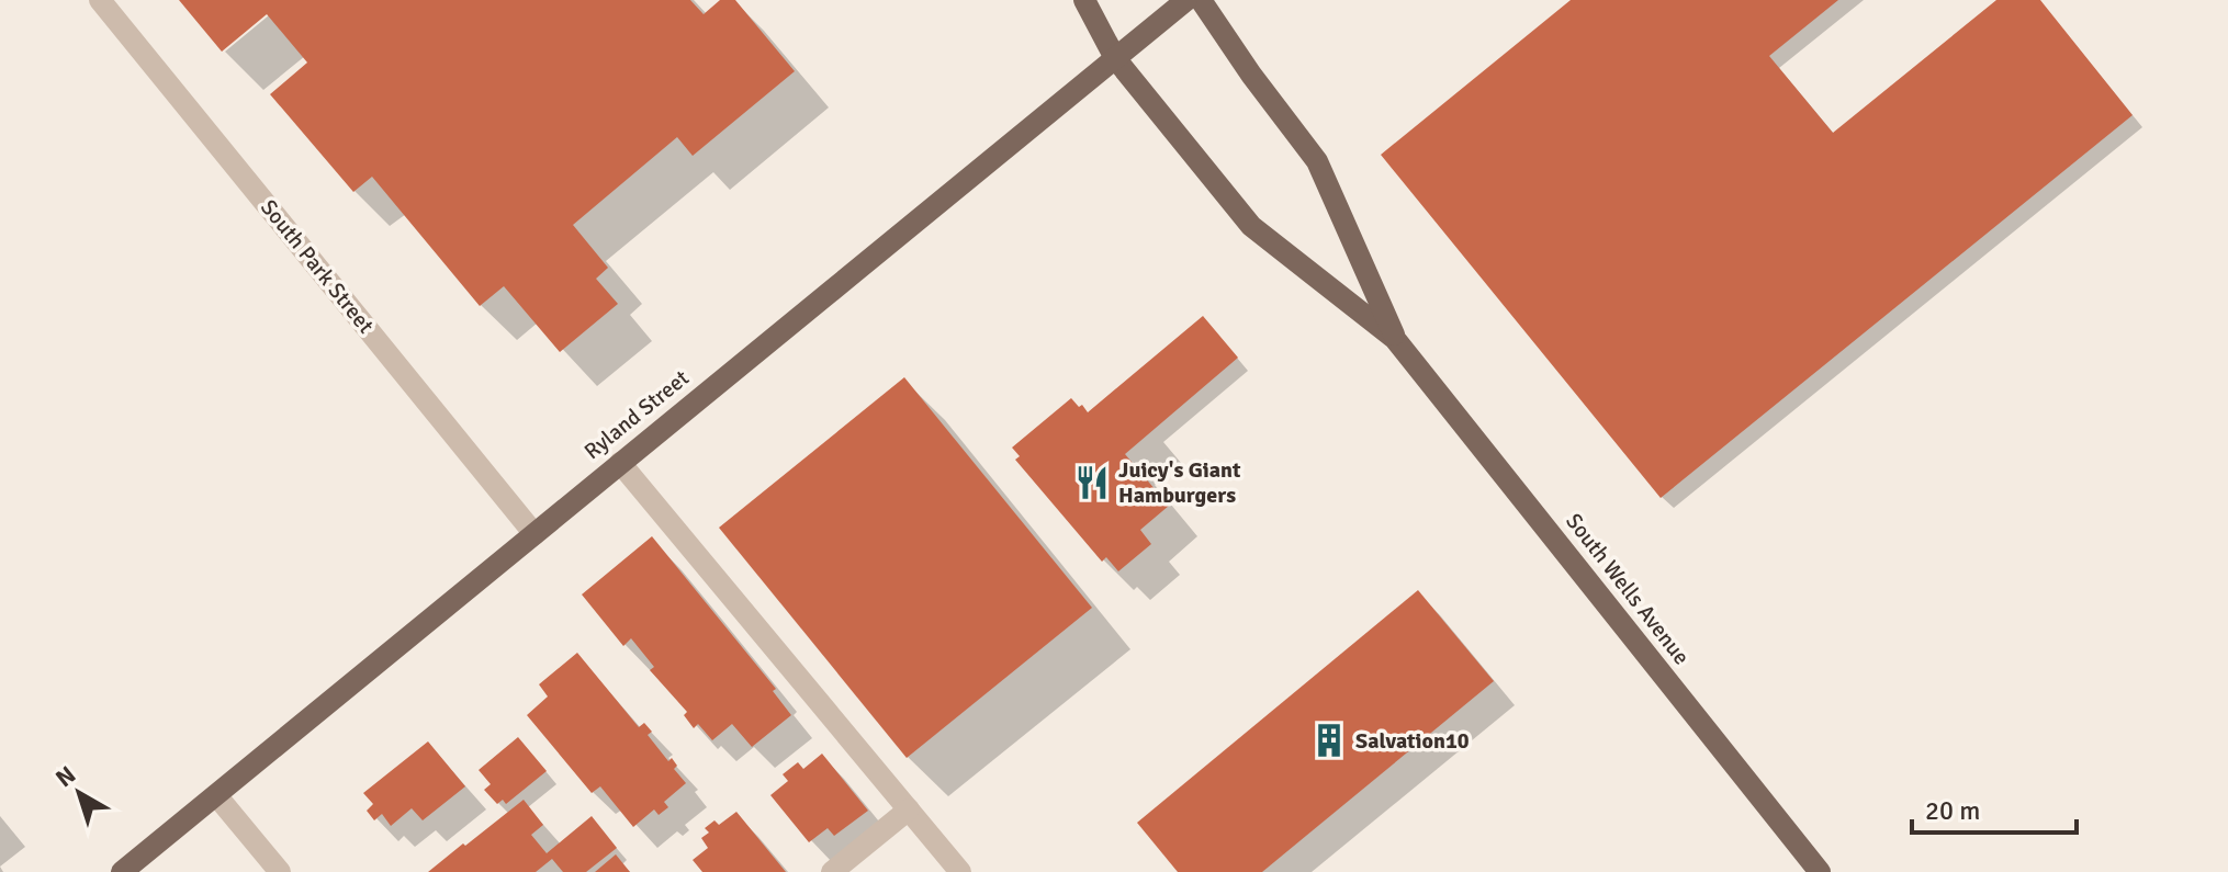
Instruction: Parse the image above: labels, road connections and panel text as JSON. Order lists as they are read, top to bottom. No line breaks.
{"streets":{"main road":["Ryland Street","South Wells Avenue"],"street":["South Park Street"]},"crossings":[["South Park Street","Ryland Street"],["Ryland Street","South Wells Avenue"]],"places":{"restaurant":["Juicy's Giant Hamburgers"],"building":["Salvation10"]},"scale_bar":"20 m","north":"top left"}
